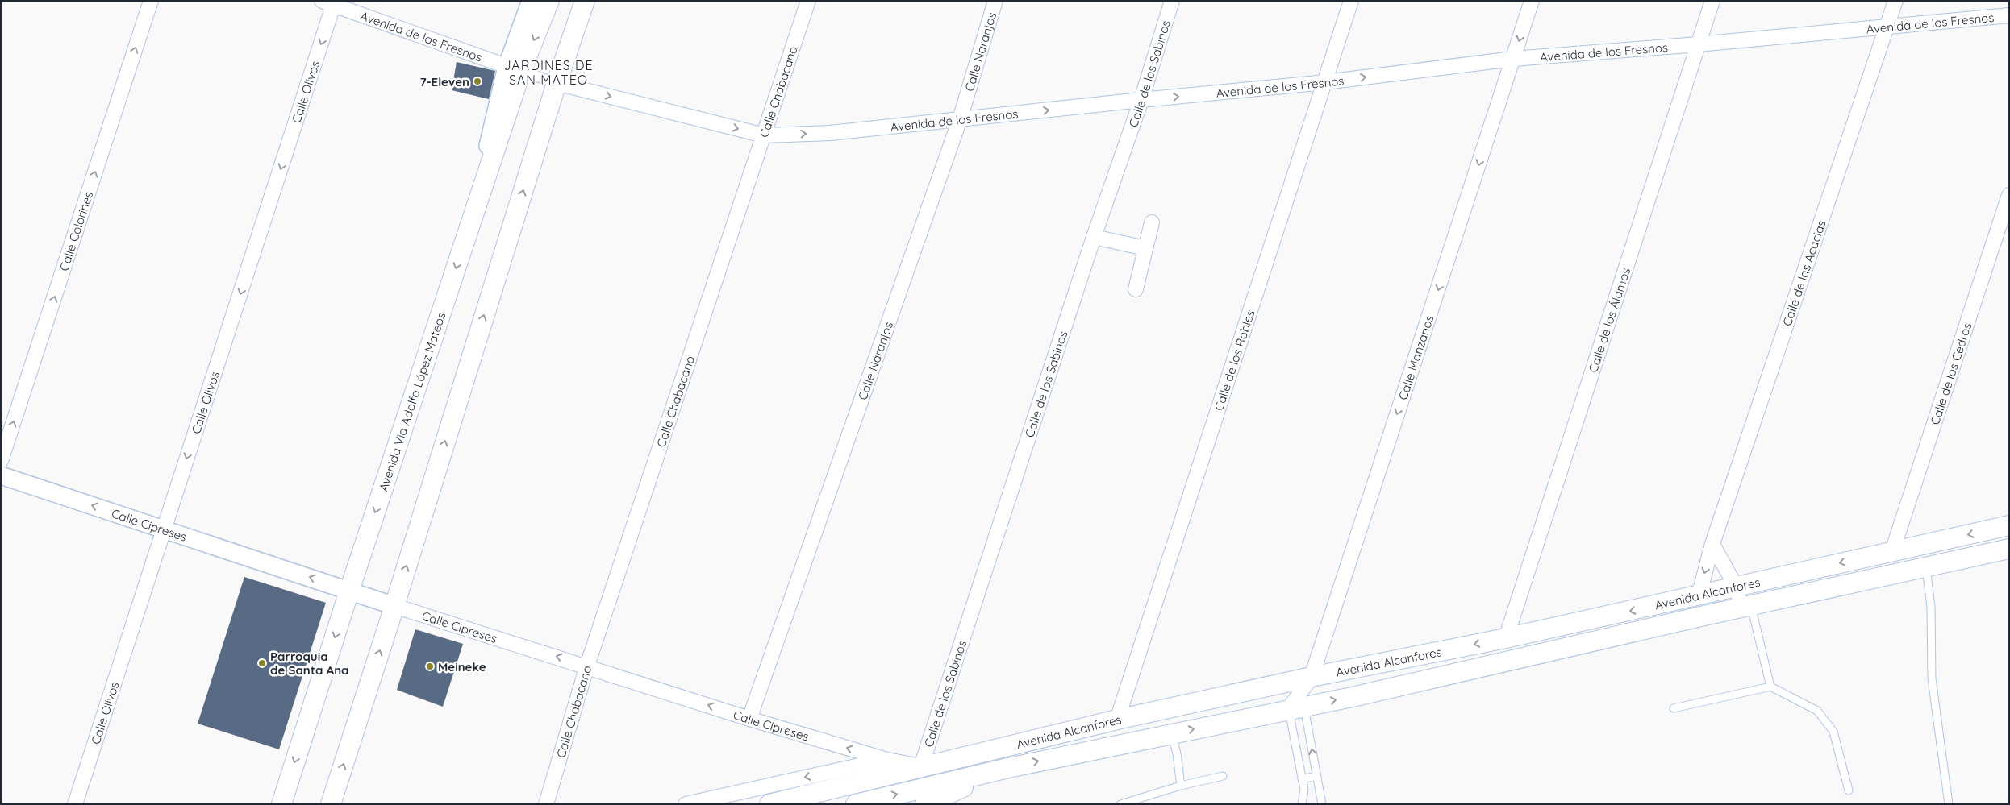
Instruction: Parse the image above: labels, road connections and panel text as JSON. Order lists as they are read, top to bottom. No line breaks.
{"streets":{"main road":["Avenida Via Adolfo López Mateos","Avenida Alcanfores"],"street":["Avenida de los Fresnos","Calle Naranjos","Calle de los Sabinos","Calle Olivos","Calle Chabacano","Calle Colorines","Calle de las Acacias","Calle de los Álamos","Calle Manzanos","Calle de los Robles","Calle de los Cedros","Calle Cipreses"]},"crossings":[["Avenida de los Fresnos","Calle Naranjos"],["Avenida de los Fresnos","Calle de los Sabinos"],["Avenida de los Fresnos","Calle Olivos"],["Avenida de los Fresnos","Calle Chabacano"],["Avenida de los Fresnos","Calle de las Acacias"],["Avenida de los Fresnos","Calle de los Álamos"],["Avenida de los Fresnos","Calle Manzanos"],["Avenida de los Fresnos","Calle de los Robles"],["Avenida de los Fresnos","Avenida Via Adolfo López Mateos"],["Calle Naranjos","Calle Cipreses"],["Calle de los Sabinos","Calle Cipreses"],["Calle de los Sabinos","Avenida Alcanfores"],["Calle Olivos","Calle Cipreses"],["Calle Chabacano","Calle Cipreses"],["Calle de las Acacias","Avenida Alcanfores"],["Calle de los Álamos","Avenida Alcanfores"],["Calle Manzanos","Avenida Alcanfores"],["Calle de los Robles","Avenida Alcanfores"],["Calle de los Cedros","Avenida Alcanfores"],["Avenida Via Adolfo López Mateos","Calle Cipreses"],["Calle Cipreses","Avenida Alcanfores"]],"one_way":["Avenida de los Fresnos","Calle Olivos","Calle Colorines","Calle Manzanos","Calle Cipreses"],"districts":["JARDINES DE SAN MATEO"],"places":["7-Eleven","Parroquia de Santa Ana","Meineke"]}
